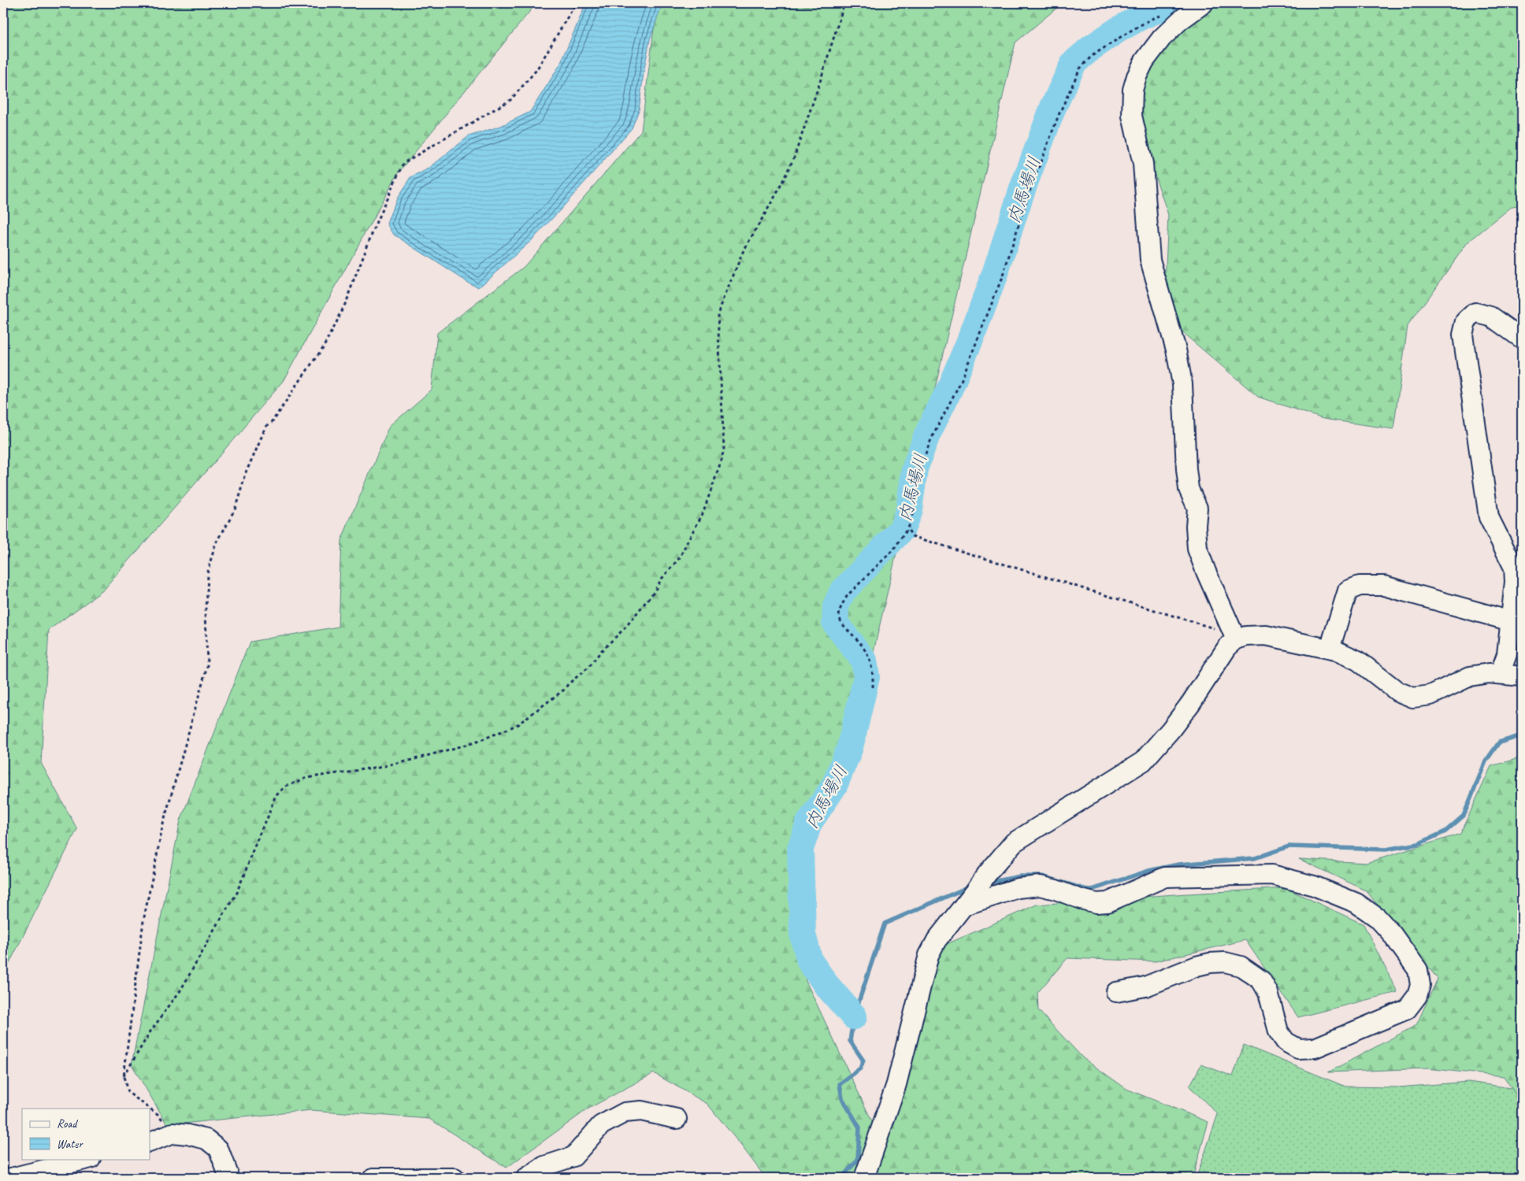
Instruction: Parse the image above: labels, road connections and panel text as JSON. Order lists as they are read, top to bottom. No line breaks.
{"water":["内馬場川"],"legend":["Road","Water"]}
